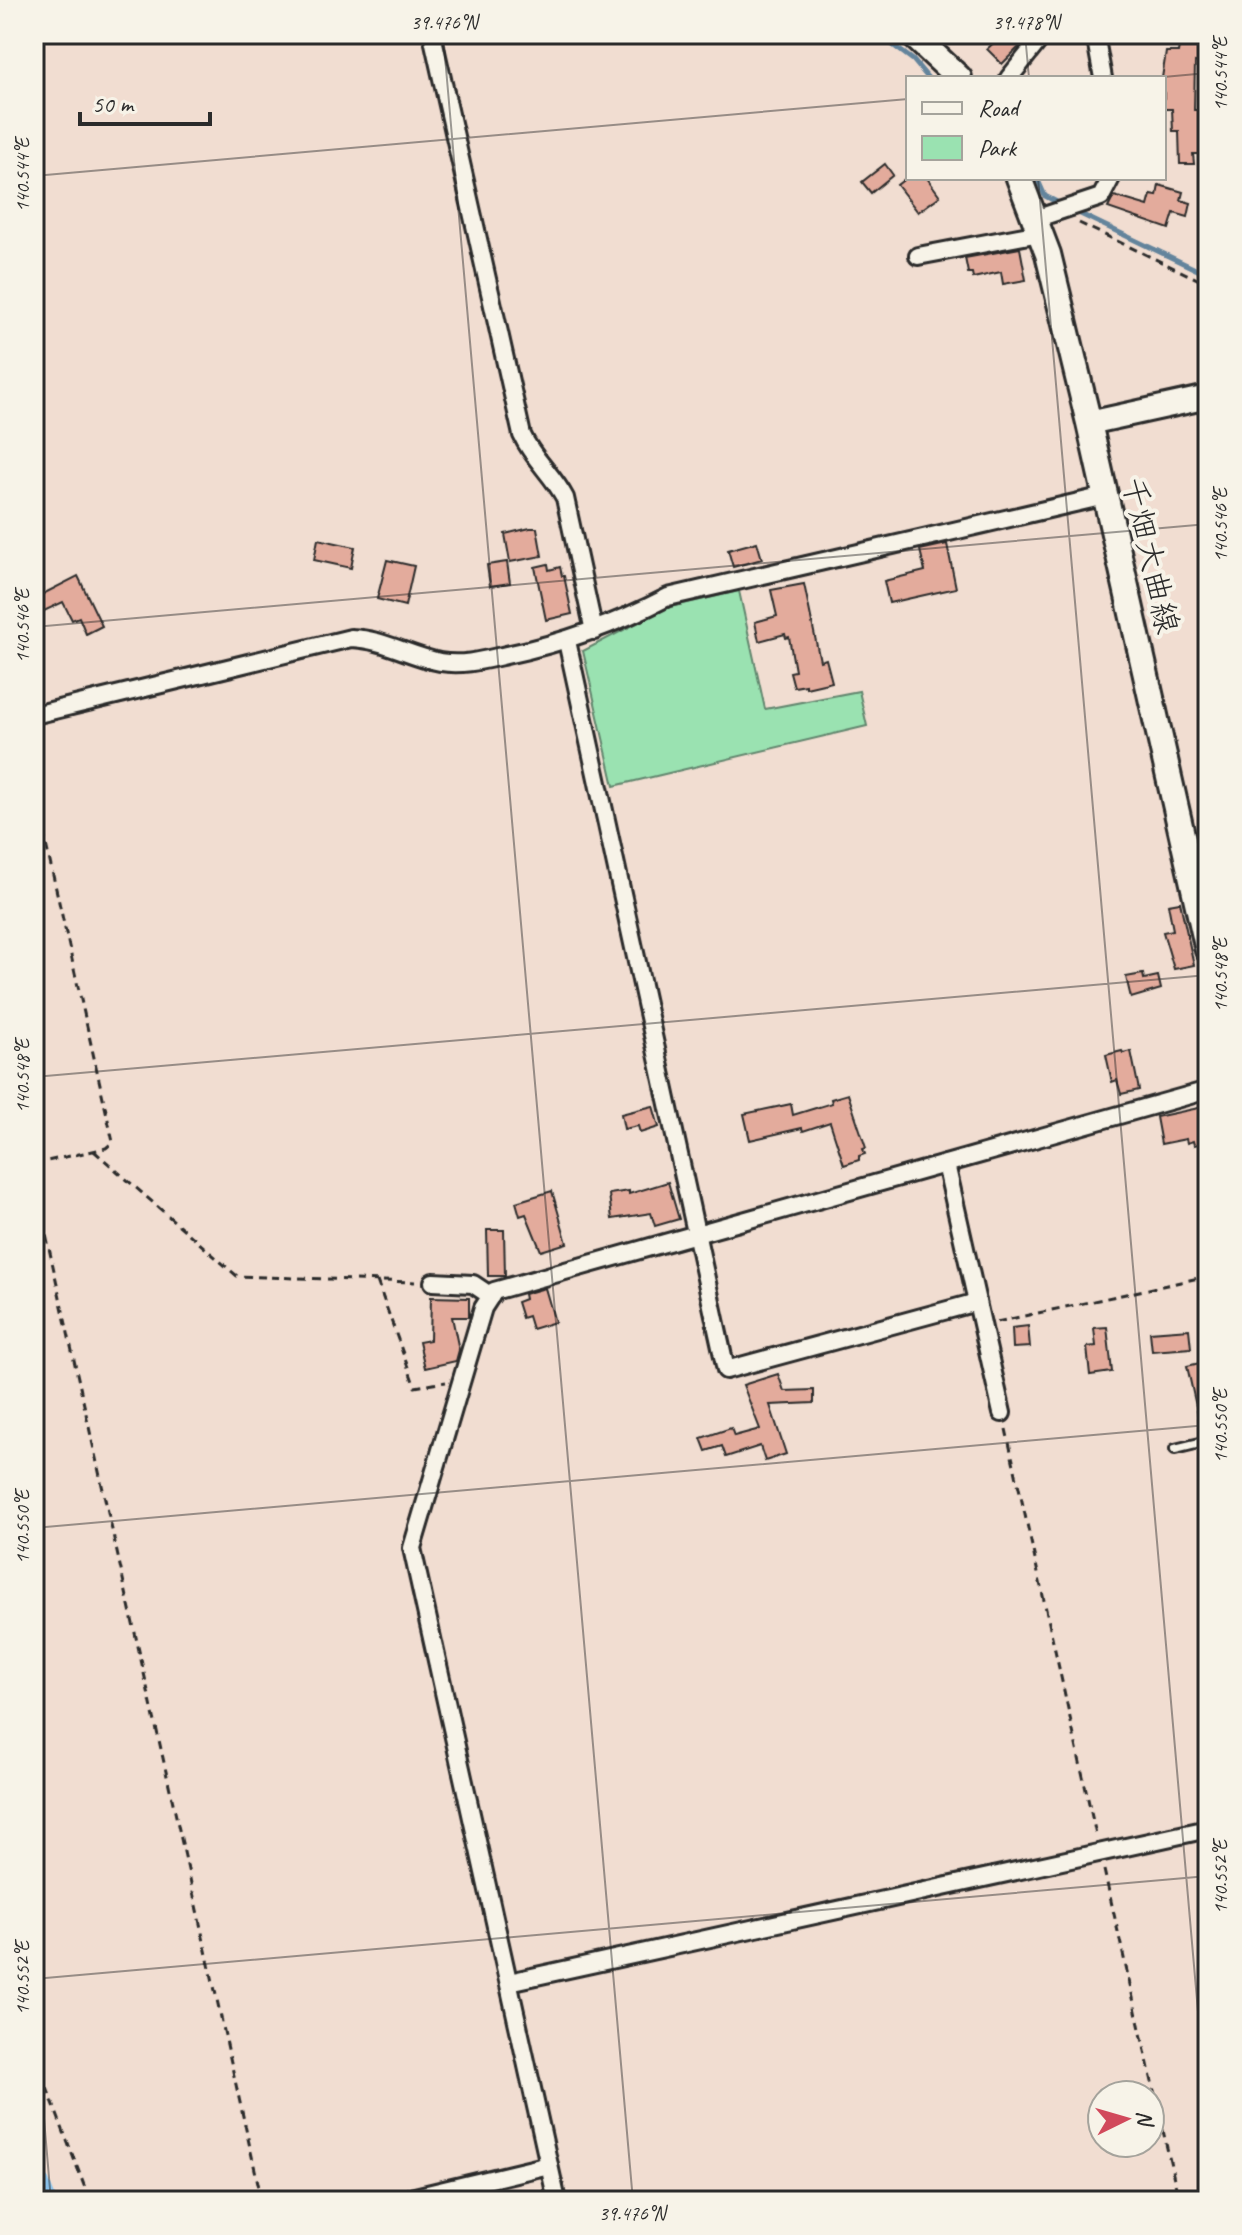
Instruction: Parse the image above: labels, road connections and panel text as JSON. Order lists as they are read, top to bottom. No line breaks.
{"streets":{"main road":["千畑大曲線"]},"legend":["Road","Park"],"scale_bar":"50 m","north":"right","coordinates":["39.476°N","39.478°N","140.544°E","140.546°E","140.548°E","140.550°E","140.552°E"]}
